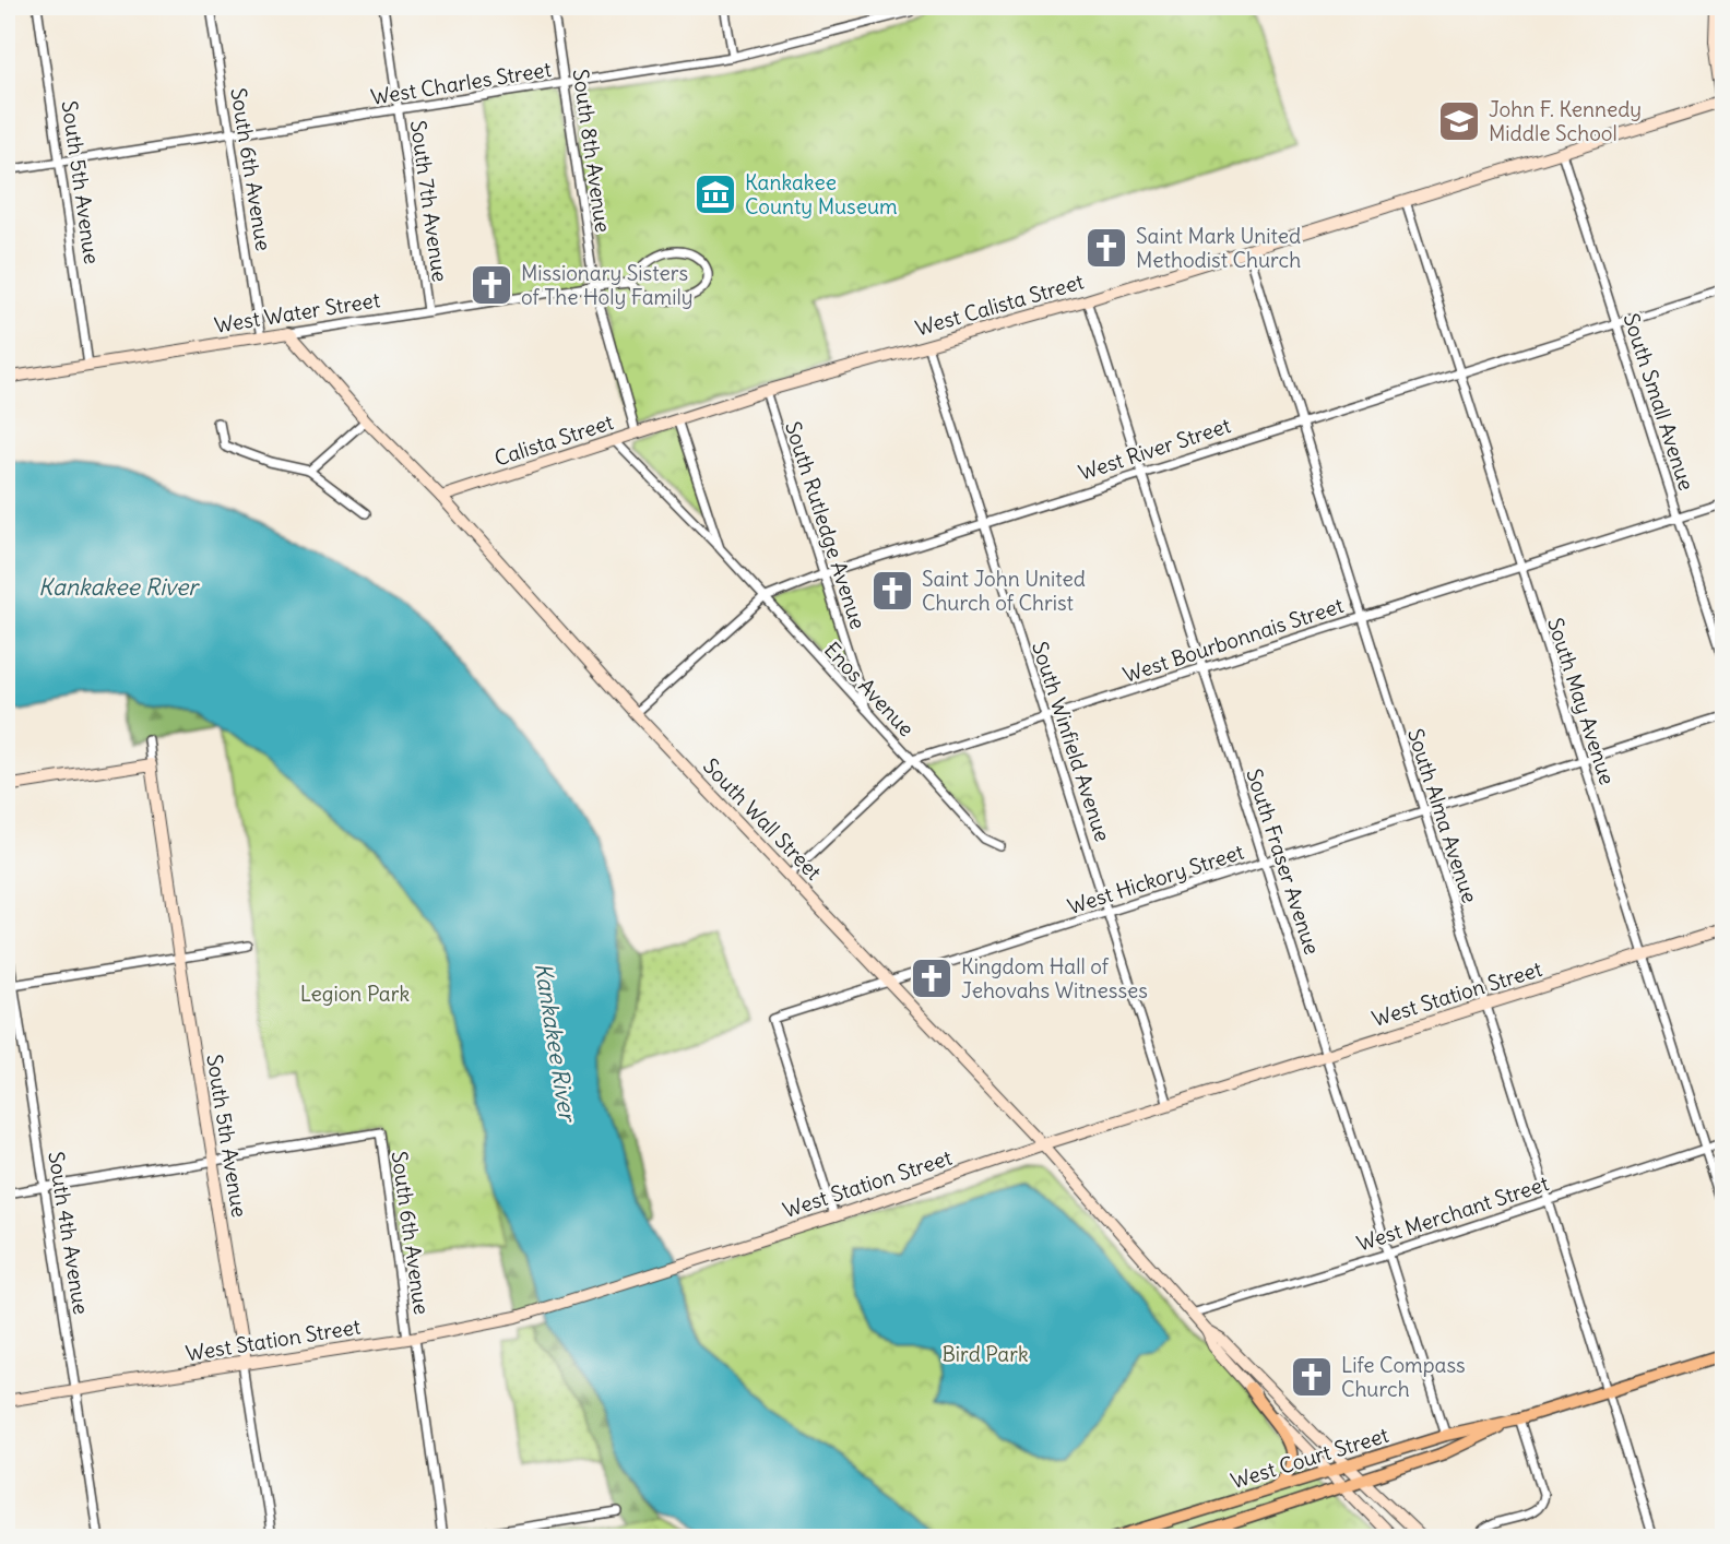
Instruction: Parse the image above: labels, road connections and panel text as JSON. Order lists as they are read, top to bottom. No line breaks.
{"streets":{"main road":["South 5th Avenue","West Calista Street","West Water Street","Calista Street","South Wall Street","West Station Street","West Court Street"],"street":["West Charles Street","South 8th Avenue","South 6th Avenue","South 7th Avenue","South Small Avenue","West River Street","South Rutledge Avenue","West Bourbonnais Street","Enos Avenue","South May Avenue","South Winfield Avenue","South Alma Avenue","South Fraser Avenue","West Hickory Street","West Merchant Street","South 4th Avenue"]},"crossings":[["West Charles Street","South 8th Avenue"],["West Charles Street","South 6th Avenue"],["West Charles Street","South 5th Avenue"],["West Charles Street","South 7th Avenue"],["South 8th Avenue","West Water Street"],["South 8th Avenue","Calista Street"],["South 6th Avenue","South 5th Avenue"],["South 6th Avenue","West Water Street"],["South 6th Avenue","West Station Street"],["South 5th Avenue","West Water Street"],["South 5th Avenue","West Station Street"],["South 7th Avenue","West Water Street"],["West Calista Street","South Small Avenue"],["West Calista Street","Calista Street"],["West Calista Street","South Rutledge Avenue"],["West Calista Street","Enos Avenue"],["West Calista Street","South May Avenue"],["West Calista Street","South Winfield Avenue"],["West Calista Street","South Alma Avenue"],["West Calista Street","South Fraser Avenue"],["West Water Street","South Wall Street"],["South Small Avenue","West River Street"],["South Small Avenue","West Bourbonnais Street"],["Calista Street","Enos Avenue"],["Calista Street","South Wall Street"],["West River Street","South Rutledge Avenue"],["West River Street","Enos Avenue"],["West River Street","South May Avenue"],["West River Street","South Winfield Avenue"],["West River Street","South Alma Avenue"],["West River Street","South Wall Street"],["West River Street","South Fraser Avenue"],["South Rutledge Avenue","Enos Avenue"],["West Bourbonnais Street","Enos Avenue"],["West Bourbonnais Street","South May Avenue"],["West Bourbonnais Street","South Winfield Avenue"],["West Bourbonnais Street","South Alma Avenue"],["West Bourbonnais Street","South Wall Street"],["West Bourbonnais Street","South Fraser Avenue"],["South May Avenue","West Hickory Street"],["South May Avenue","West Station Street"],["South May Avenue","West Merchant Street"],["South Winfield Avenue","West Hickory Street"],["South Winfield Avenue","West Station Street"],["South Alma Avenue","West Hickory Street"],["South Alma Avenue","West Station Street"],["South Alma Avenue","West Merchant Street"],["South Alma Avenue","West Court Street"],["South Wall Street","West Hickory Street"],["South Wall Street","West Station Street"],["South Wall Street","West Merchant Street"],["South Wall Street","West Court Street"],["South Fraser Avenue","West Hickory Street"],["South Fraser Avenue","West Station Street"],["South Fraser Avenue","West Merchant Street"],["South Fraser Avenue","West Court Street"],["West Hickory Street","West Station Street"],["West Station Street","South 4th Avenue"]],"water":["Kankakee River"],"parks":["Legion Park","Bird Park"],"places":{"school or university":["John F. Kennedy Middle School"],"museum":["Kankakee County Museum"],"church":["Saint Mark United Methodist Church","Missionary Sisters of The Holy Family","Saint John United Church of Christ","Kingdom Hall of Jehovahs Witnesses","Life Compass Church"]}}
